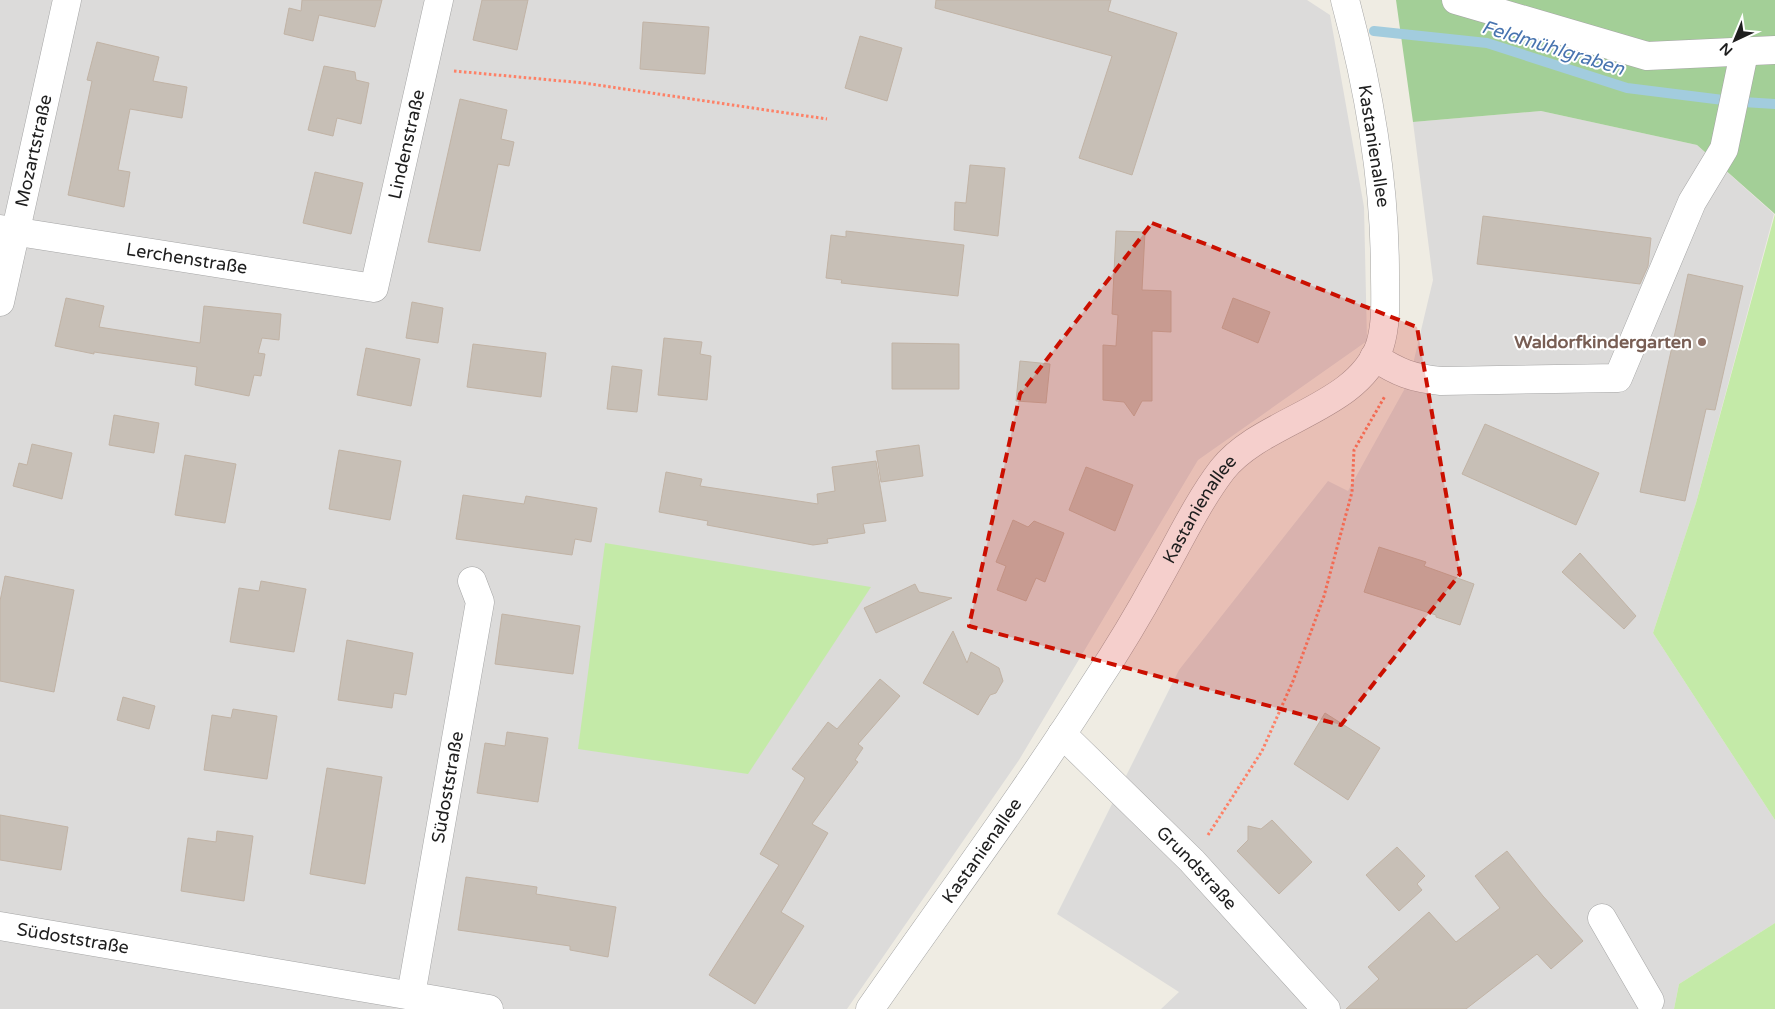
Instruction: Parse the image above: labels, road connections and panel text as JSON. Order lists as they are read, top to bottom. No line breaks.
{"streets":{"street":["Lindenstraße","Kastanienallee","Mozartstraße","Lerchenstraße","Südoststraße","Grundstraße"]},"crossings":[["Lindenstraße","Lerchenstraße"],["Kastanienallee","Grundstraße"],["Mozartstraße","Lerchenstraße"]],"water":["Feldmühlgraben"],"places":["Waldorfkindergarten"],"north":"bottom left"}
